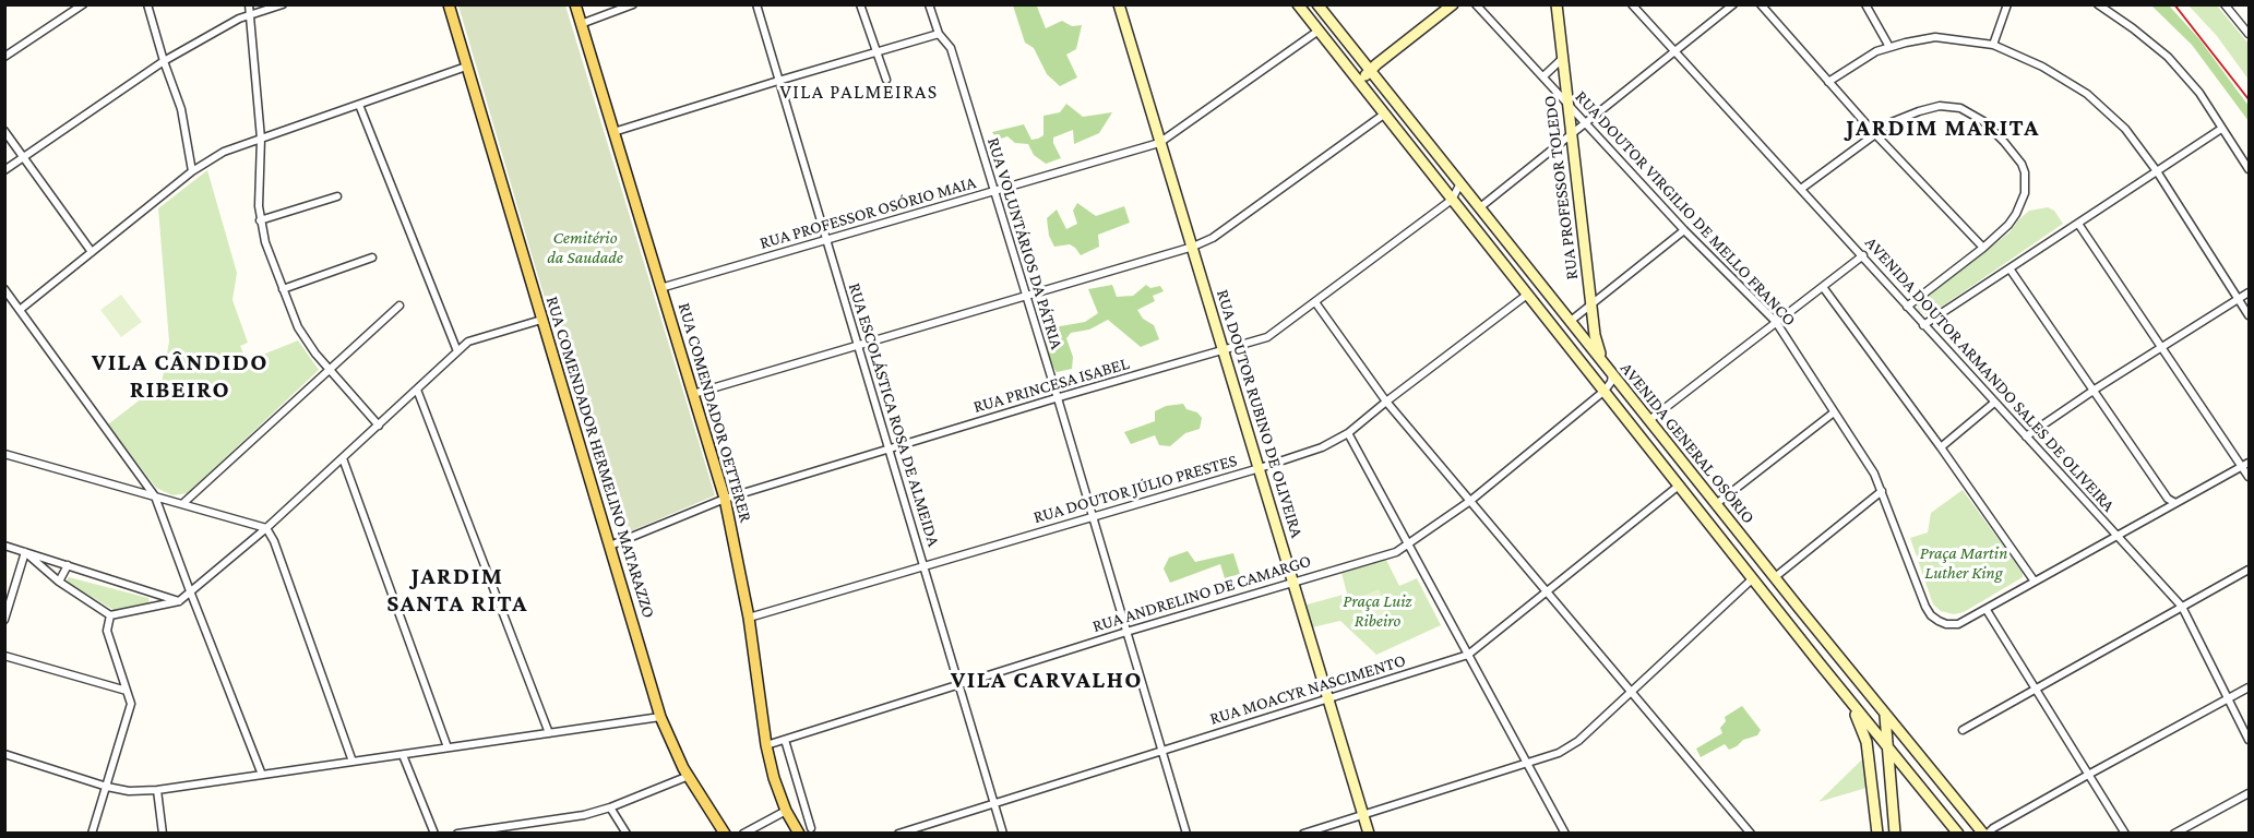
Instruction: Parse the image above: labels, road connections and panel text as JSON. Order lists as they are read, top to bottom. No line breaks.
{"streets":{"main road":["RUA PROFESSOR TOLEDO","RUA COMENDADOR OETTERER","RUA DOUTOR RUBINO DE OLIVEIRA","AVENIDA GENERAL OSÓRIO","RUA COMENDADOR HERMELINO MATARAZZO"],"street":["RUA DOUTOR VIRGILIO DE MELLO FRANCO","RUA PROFESSOR OSÓRIO MAIA","RUA VOLUNTÁRIOS DA PÁTRIA","AVENIDA DOUTOR ARMANDO SALES DE OLIVEIRA","RUA PRINCESA ISABEL","RUA ESCOLÁSTICA ROSA DE ALMEIDA","RUA DOUTOR JÚLIO PRESTES","RUA ANDRELINO DE CAMARGO","RUA MOACYR NASCIMENTO"]},"crossings":[["RUA PROFESSOR TOLEDO","RUA DOUTOR VIRGILIO DE MELLO FRANCO"],["RUA PROFESSOR TOLEDO","AVENIDA GENERAL OSÓRIO"],["RUA PROFESSOR OSÓRIO MAIA","RUA VOLUNTÁRIOS DA PÁTRIA"],["RUA PROFESSOR OSÓRIO MAIA","RUA COMENDADOR OETTERER"],["RUA PROFESSOR OSÓRIO MAIA","RUA DOUTOR RUBINO DE OLIVEIRA"],["RUA PROFESSOR OSÓRIO MAIA","RUA ESCOLÁSTICA ROSA DE ALMEIDA"],["RUA PROFESSOR OSÓRIO MAIA","AVENIDA GENERAL OSÓRIO"],["RUA VOLUNTÁRIOS DA PÁTRIA","RUA PRINCESA ISABEL"],["RUA VOLUNTÁRIOS DA PÁTRIA","RUA DOUTOR JÚLIO PRESTES"],["RUA VOLUNTÁRIOS DA PÁTRIA","RUA ANDRELINO DE CAMARGO"],["RUA VOLUNTÁRIOS DA PÁTRIA","RUA MOACYR NASCIMENTO"],["RUA PRINCESA ISABEL","RUA COMENDADOR OETTERER"],["RUA PRINCESA ISABEL","RUA DOUTOR RUBINO DE OLIVEIRA"],["RUA PRINCESA ISABEL","RUA ESCOLÁSTICA ROSA DE ALMEIDA"],["RUA PRINCESA ISABEL","AVENIDA GENERAL OSÓRIO"],["RUA PRINCESA ISABEL","RUA COMENDADOR HERMELINO MATARAZZO"],["RUA COMENDADOR OETTERER","RUA DOUTOR JÚLIO PRESTES"],["RUA COMENDADOR OETTERER","RUA ANDRELINO DE CAMARGO"],["RUA DOUTOR RUBINO DE OLIVEIRA","RUA DOUTOR JÚLIO PRESTES"],["RUA DOUTOR RUBINO DE OLIVEIRA","RUA ANDRELINO DE CAMARGO"],["RUA DOUTOR RUBINO DE OLIVEIRA","RUA MOACYR NASCIMENTO"],["RUA ESCOLÁSTICA ROSA DE ALMEIDA","RUA DOUTOR JÚLIO PRESTES"],["RUA ESCOLÁSTICA ROSA DE ALMEIDA","RUA ANDRELINO DE CAMARGO"],["RUA ESCOLÁSTICA ROSA DE ALMEIDA","RUA MOACYR NASCIMENTO"],["AVENIDA GENERAL OSÓRIO","RUA DOUTOR JÚLIO PRESTES"],["AVENIDA GENERAL OSÓRIO","RUA ANDRELINO DE CAMARGO"],["AVENIDA GENERAL OSÓRIO","RUA MOACYR NASCIMENTO"]],"districts":["VILA PALMEIRAS","JARDIM MARITA","VILA CÂNDIDO RIBEIRO","JARDIM SANTA RITA","VILA CARVALHO"],"parks":["Cemitério da Saudade","Praça Martin Luther King","Praça Luiz Ribeiro"]}
